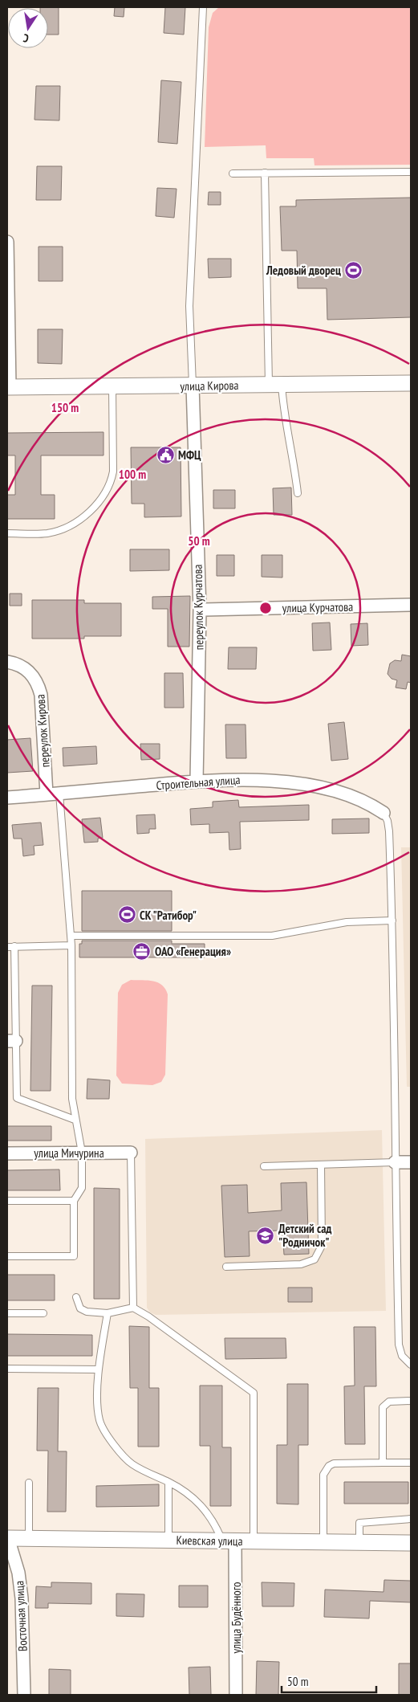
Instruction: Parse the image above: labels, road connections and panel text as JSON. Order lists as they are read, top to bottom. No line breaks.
{"streets":{"street":["улица Кирова","переулок Курчатова","улица Курчатова","переулок Кирова","Строительная улица","улица Мичурина","Киевская улица","Восточная улица","улица Будённого"]},"crossings":[["улица Кирова","переулок Курчатова"],["переулок Курчатова","улица Курчатова"],["переулок Курчатова","Строительная улица"],["переулок Кирова","Строительная улица"],["Киевская улица","Восточная улица"],["Киевская улица","улица Будённого"]],"places":{"sports":["Ледовый дворец","СК \"Ратибор\""],"public building":["МФЦ"],"office":["ОАО «Генерация»"],"school or university":["Детский сад \"Родничок\""]},"scale_bar":"50 m","north":"bottom","rings":["150 m","100 m","50 m"]}
